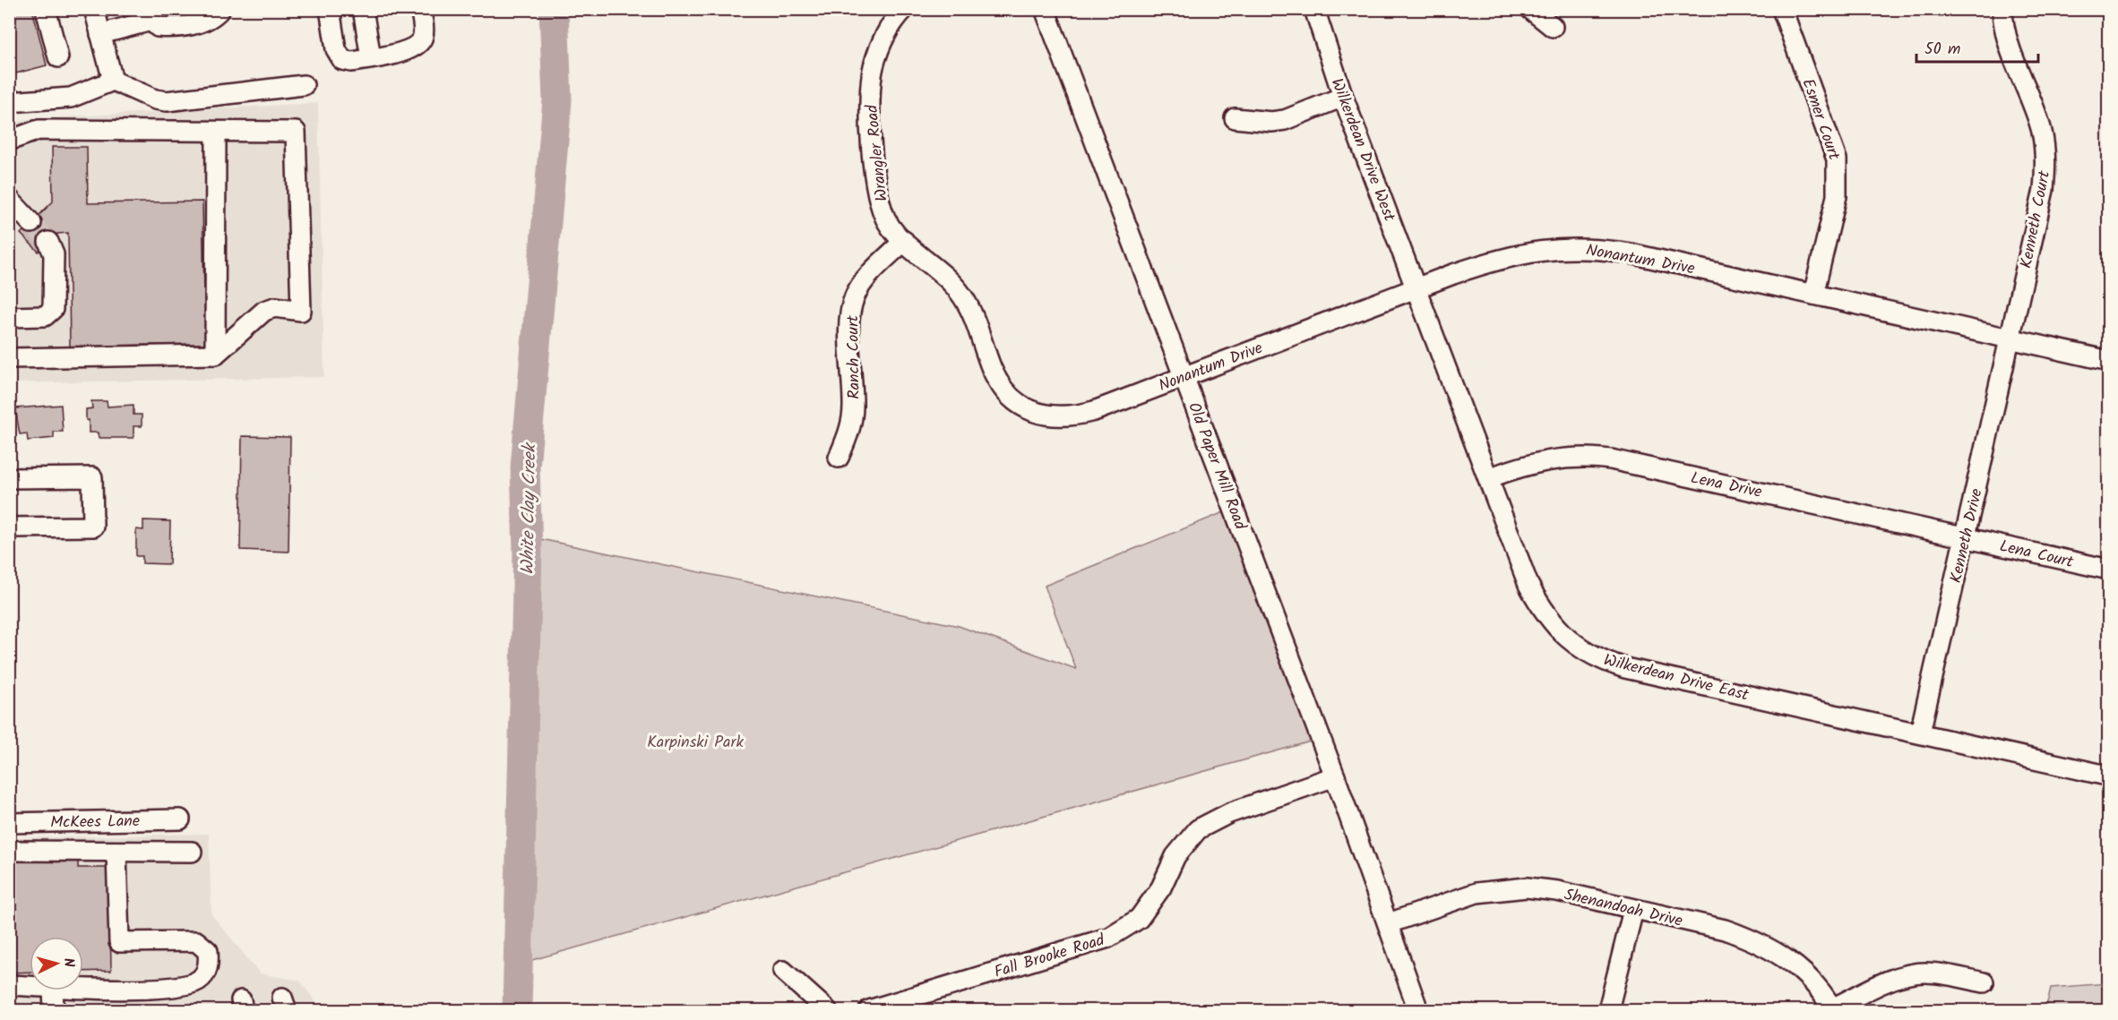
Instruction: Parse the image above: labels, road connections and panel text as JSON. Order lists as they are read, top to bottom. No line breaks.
{"streets":{"street":["Esmer Court","Wilkerdean Drive West","Wrangler Road","Kenneth Court","Nonantum Drive","Ranch Court","Old Paper Mill Road","Lena Drive","Kenneth Drive","Lena Court","Wilkerdean Drive East","McKees Lane","Shenandoah Drive","Fall Brooke Road"]},"crossings":[["Esmer Court","Nonantum Drive"],["Wilkerdean Drive West","Nonantum Drive"],["Wilkerdean Drive West","Wilkerdean Drive East"],["Wrangler Road","Nonantum Drive"],["Wrangler Road","Ranch Court"],["Kenneth Court","Nonantum Drive"],["Kenneth Court","Kenneth Drive"],["Nonantum Drive","Old Paper Mill Road"],["Nonantum Drive","Kenneth Drive"],["Nonantum Drive","Wilkerdean Drive East"],["Old Paper Mill Road","Shenandoah Drive"],["Old Paper Mill Road","Fall Brooke Road"],["Lena Drive","Kenneth Drive"],["Lena Drive","Lena Court"],["Lena Drive","Wilkerdean Drive East"],["Kenneth Drive","Lena Court"],["Kenneth Drive","Wilkerdean Drive East"]],"water":["White Clay Creek"],"parks":["Karpinski Park"],"scale_bar":"50 m","north":"right"}
